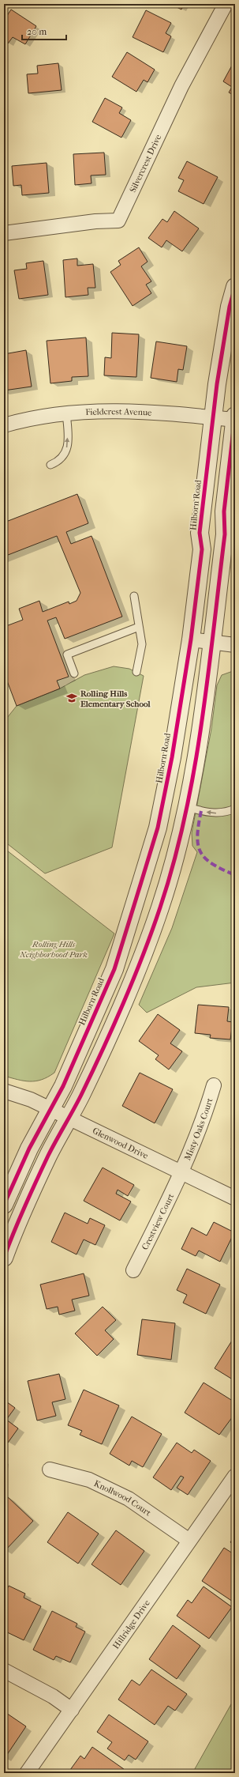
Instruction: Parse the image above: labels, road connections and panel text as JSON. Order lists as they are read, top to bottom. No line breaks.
{"streets":{"street":["Silvercrest Drive","Fieldcrest Avenue","Hilborn Road","Misty Oaks Court","Glenwood Drive","Crestview Court","Knollwood Court","Hillridge Drive"]},"crossings":[["Fieldcrest Avenue","Hilborn Road"],["Hilborn Road","Glenwood Drive"],["Misty Oaks Court","Glenwood Drive"],["Misty Oaks Court","Crestview Court"],["Glenwood Drive","Crestview Court"],["Knollwood Court","Hillridge Drive"]],"parks":["Rolling Hills Neighborhood Park"],"places":{"school or university":["Rolling Hills Elementary School"]},"scale_bar":"20 m"}
